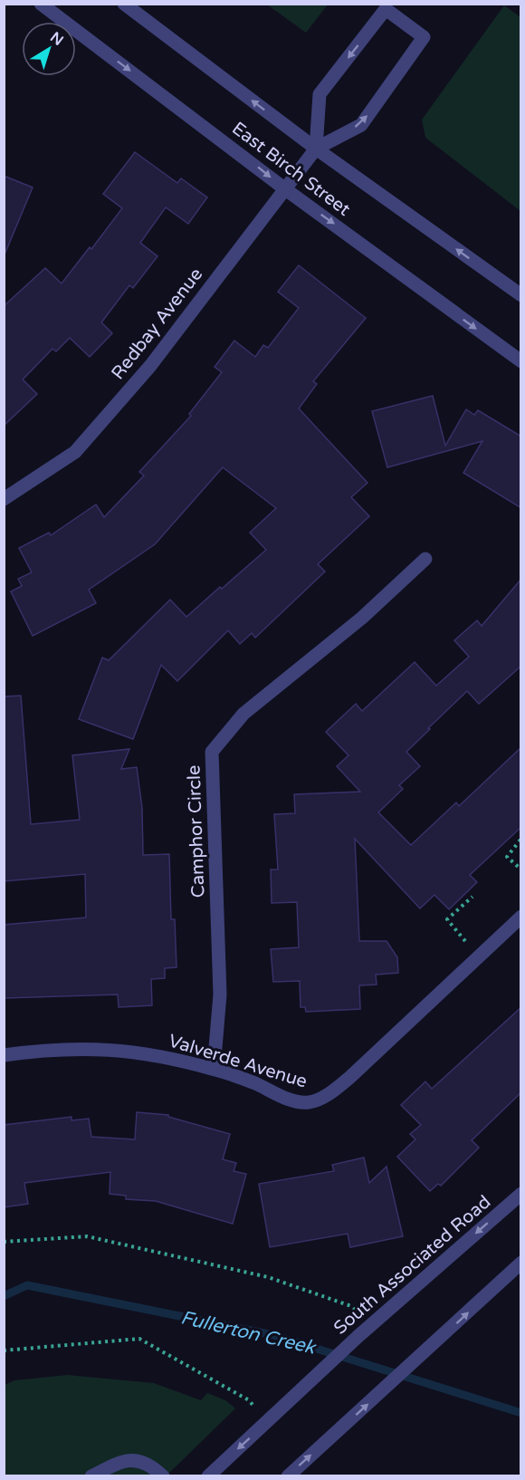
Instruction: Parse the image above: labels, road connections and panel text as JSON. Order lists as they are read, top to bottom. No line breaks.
{"streets":{"street":["East Birch Street","Redbay Avenue","Camphor Circle","Valverde Avenue","South Associated Road"]},"crossings":[["East Birch Street","Redbay Avenue"],["Camphor Circle","Valverde Avenue"]],"water":["Fullerton Creek"],"north":"top right"}
